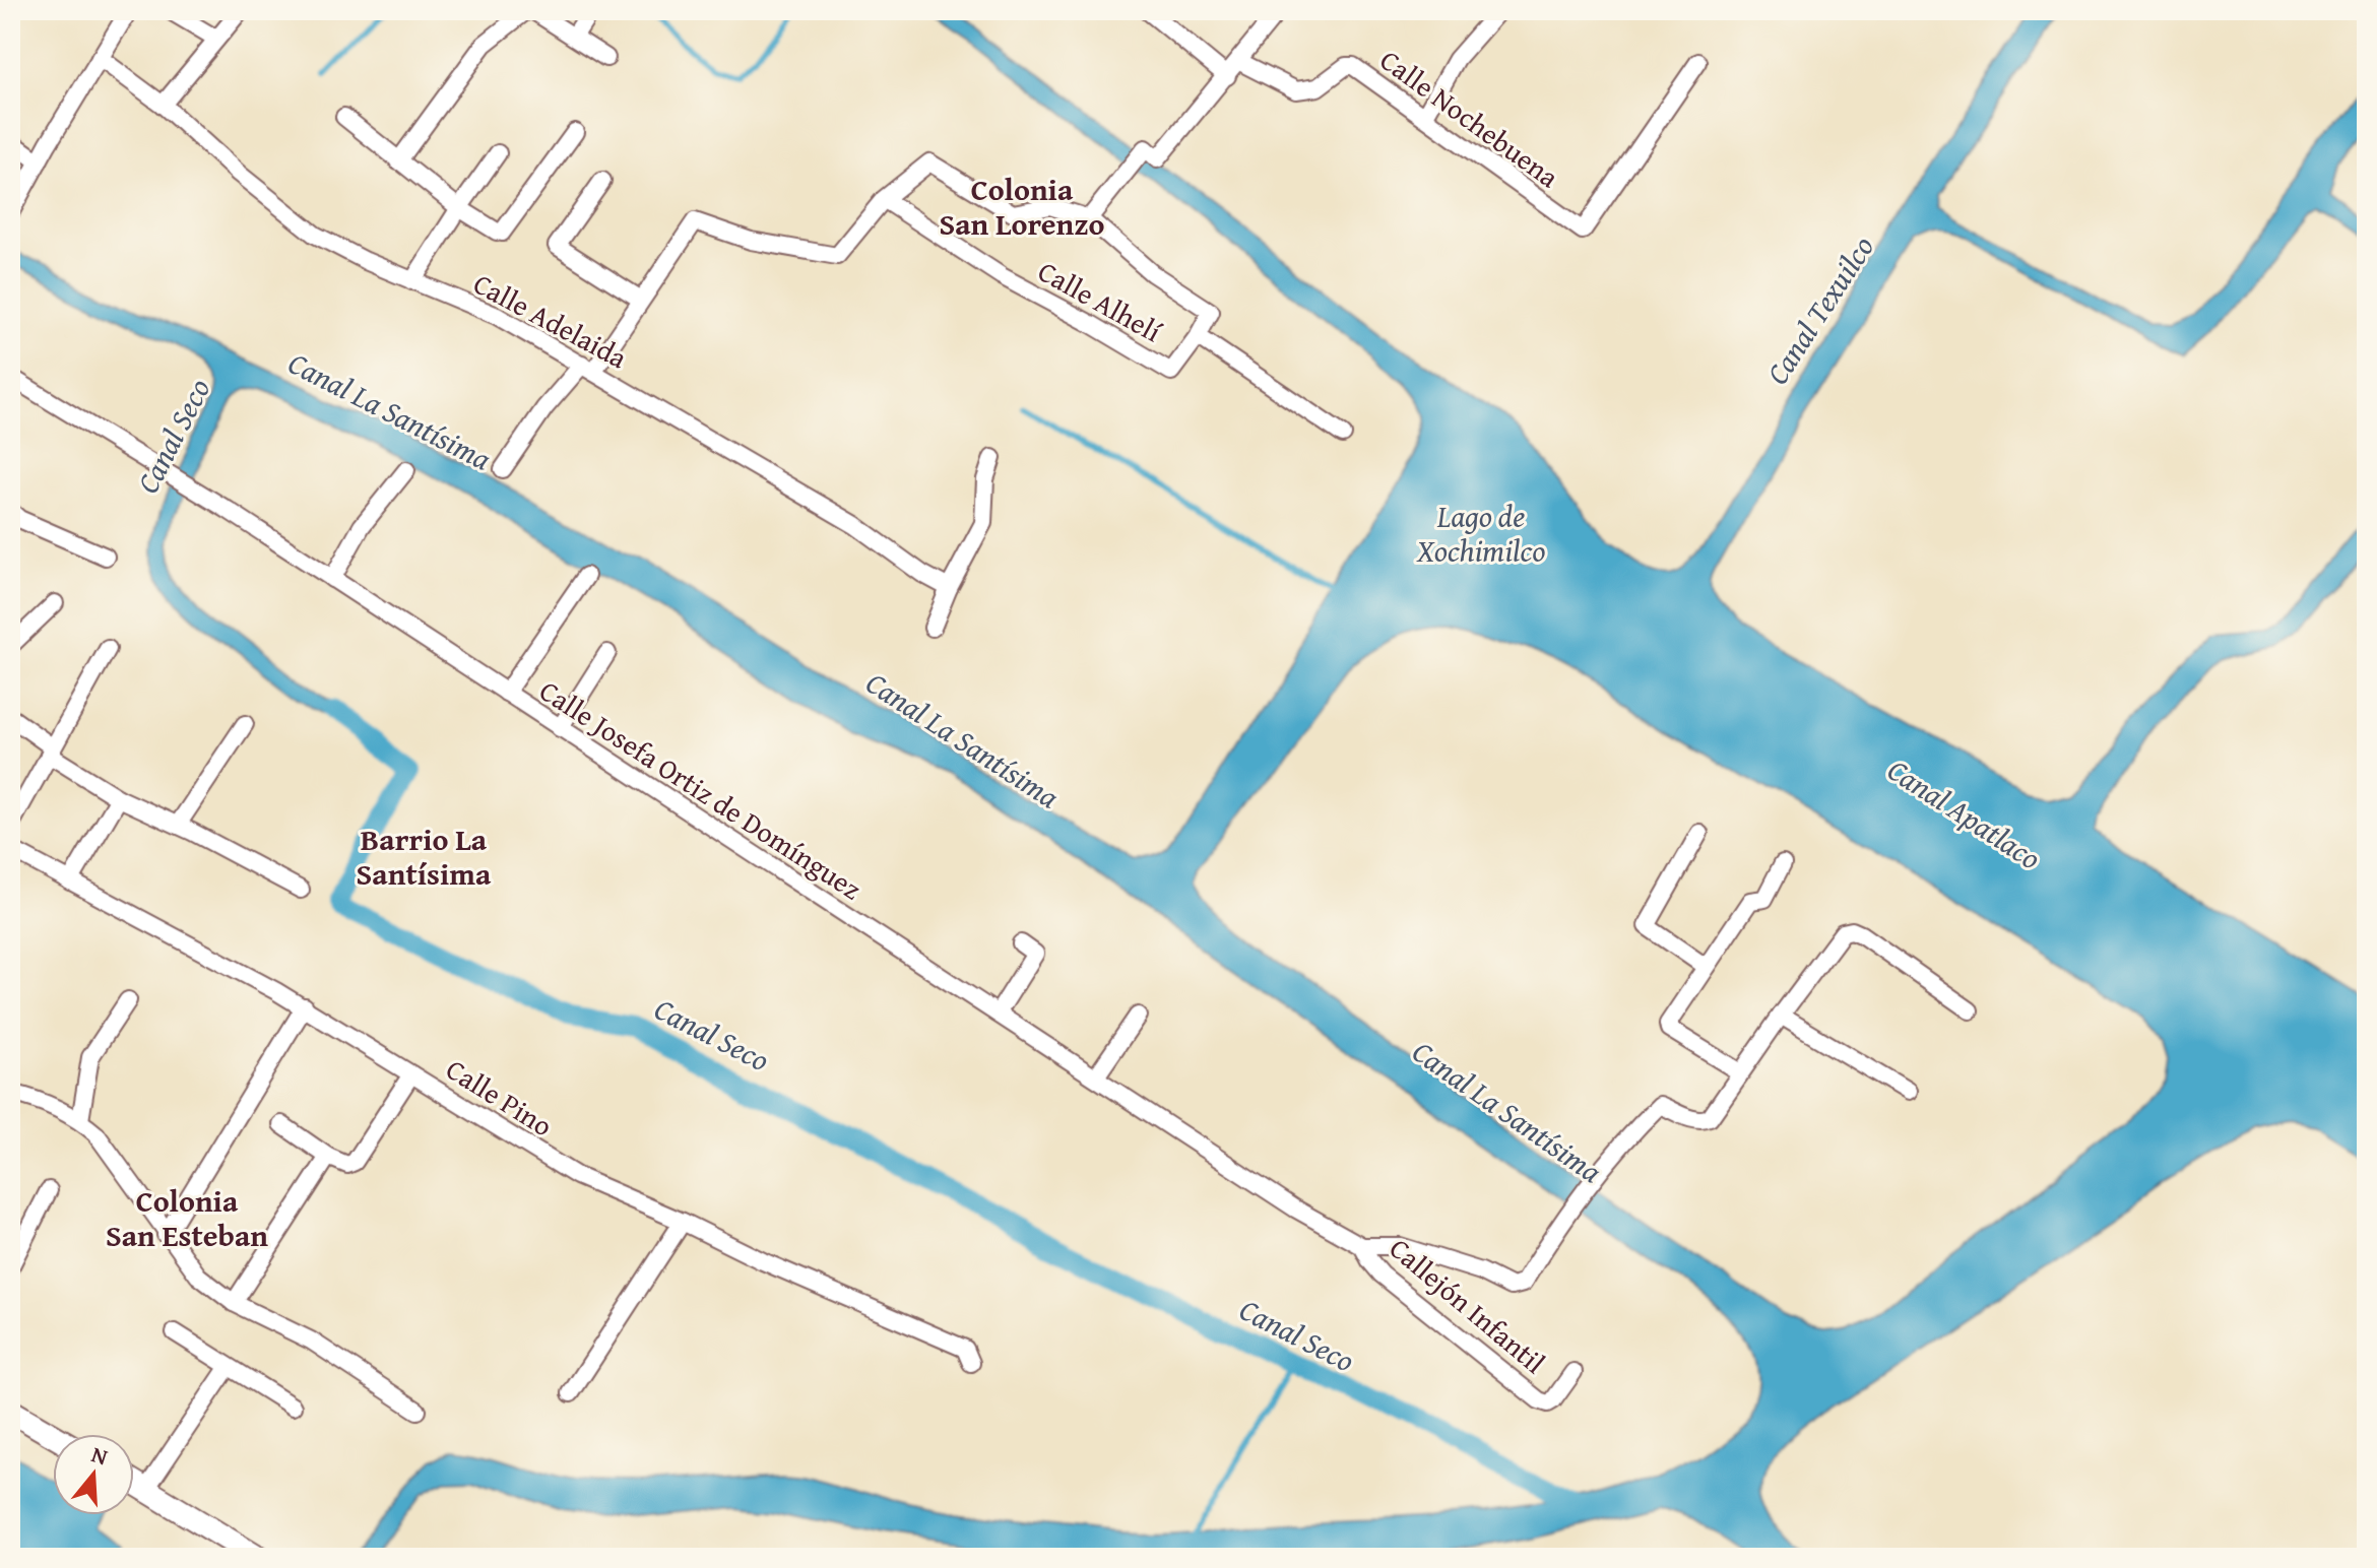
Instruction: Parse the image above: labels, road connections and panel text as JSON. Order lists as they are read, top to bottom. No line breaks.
{"streets":{"street":["Calle Nochebuena","Calle Alhelí","Calle Adelaida","Calle Josefa Ortiz de Domínguez","Calle Pino","Callejón Infantil"]},"crossings":[["Calle Josefa Ortiz de Domínguez","Callejón Infantil"]],"districts":["Colonia San Lorenzo","Barrio La Santísima","Colonia San Esteban"],"water":["Canal Texuilco","Canal La Santísima","Canal Seco","Lago de Xochimilco","Canal Apatlaco"],"north":"top"}
